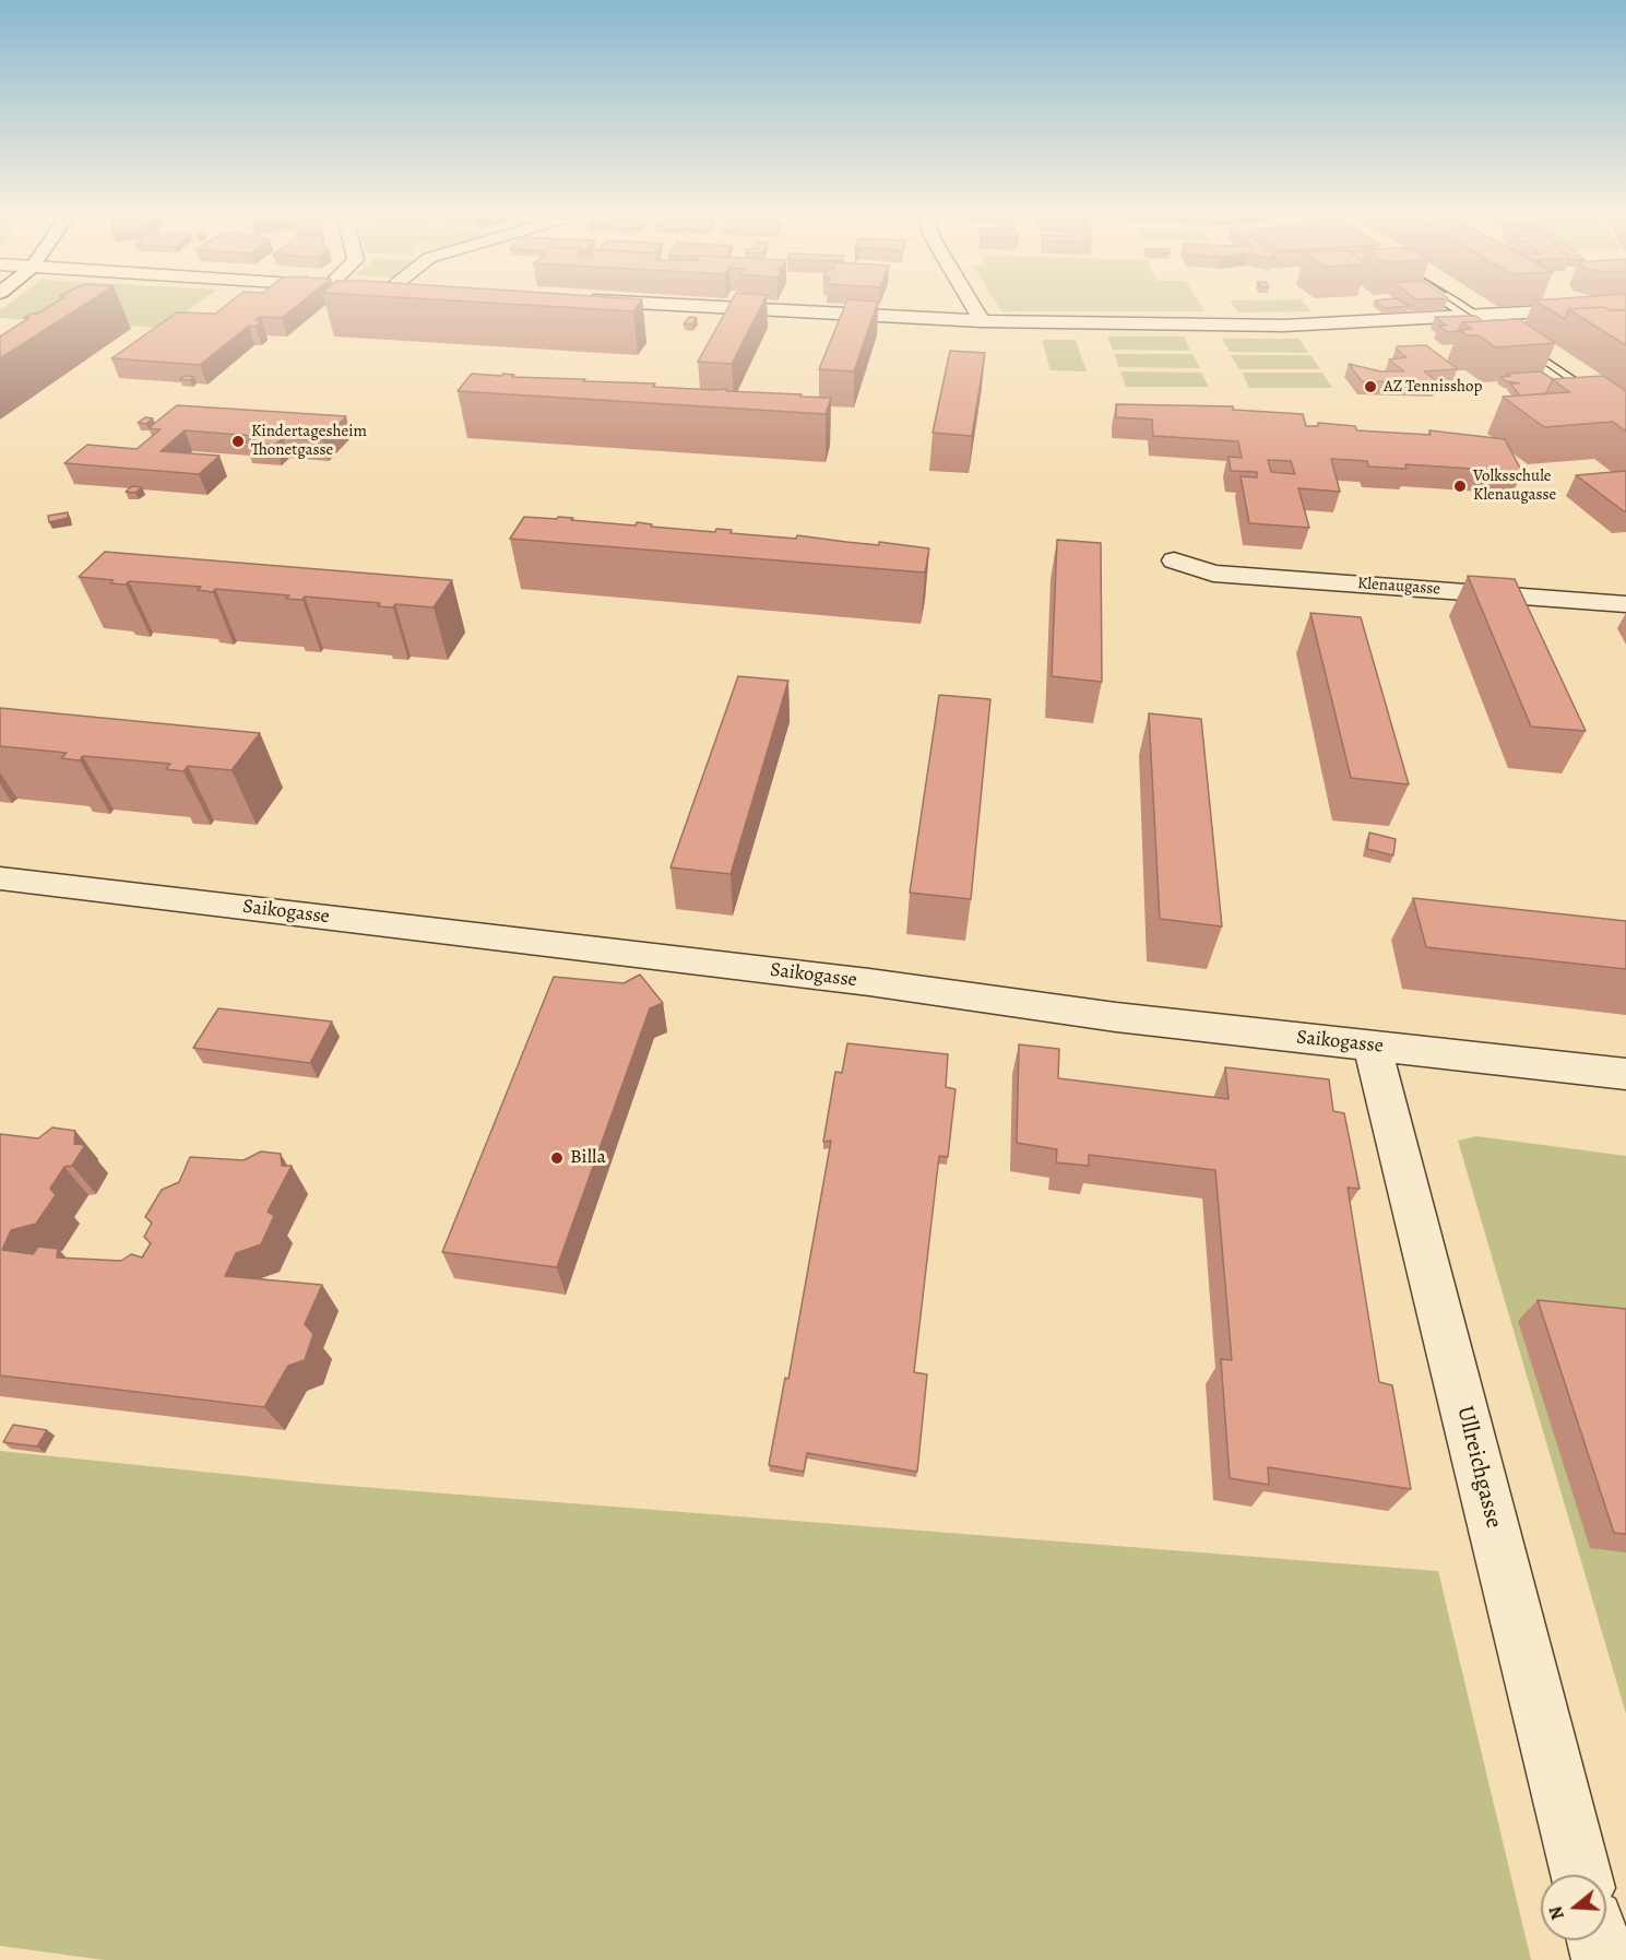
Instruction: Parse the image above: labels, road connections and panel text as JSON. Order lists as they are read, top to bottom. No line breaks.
{"streets":{"street":["Klenaugasse","Saikogasse","Ullreichgasse"]},"crossings":[["Saikogasse","Ullreichgasse"]],"places":["AZ Tennisshop","Kindertagesheim Thonetgasse","Volksschule Klenaugasse","Billa"],"north":"left"}
